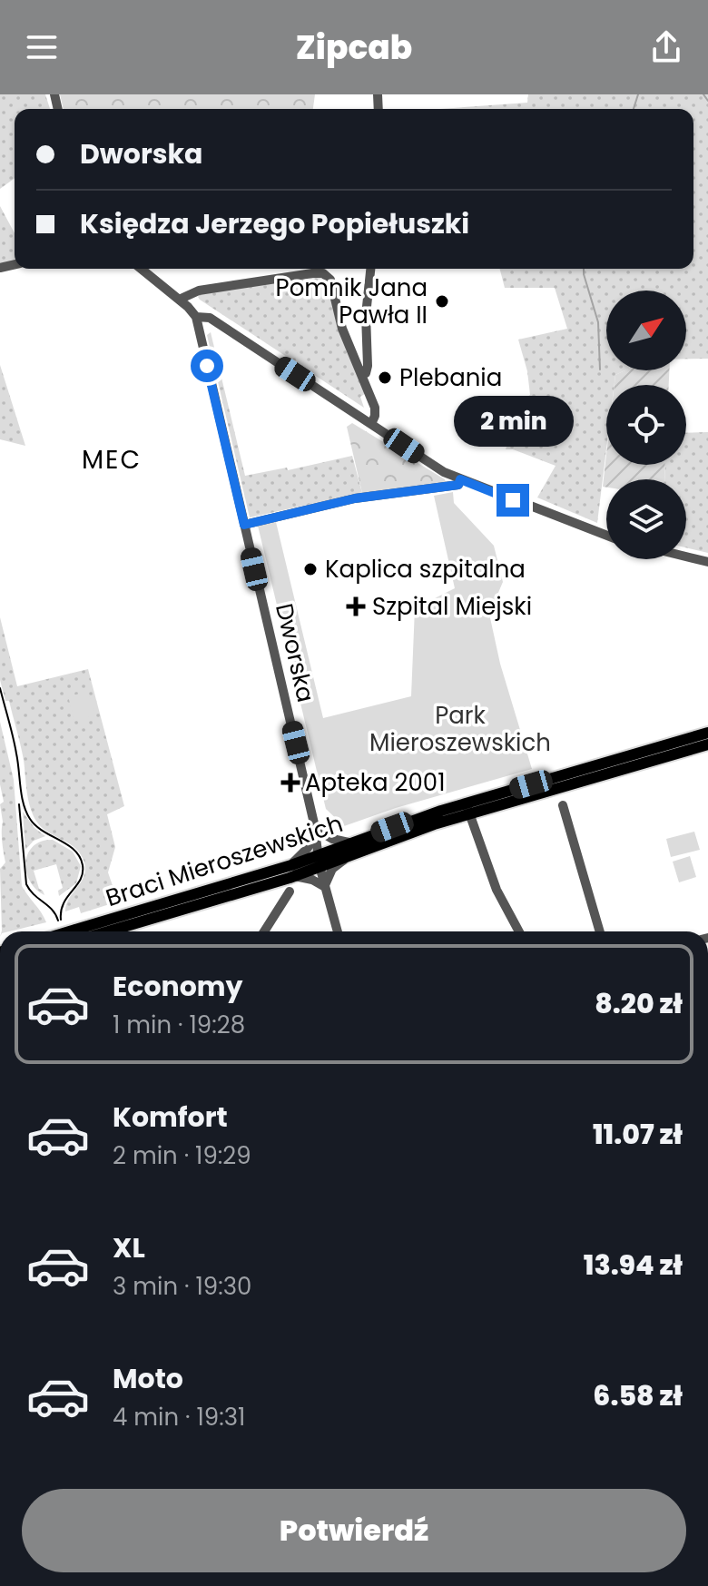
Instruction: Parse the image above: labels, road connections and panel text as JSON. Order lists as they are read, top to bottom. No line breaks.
{"streets":{"main road":["Braci Mieroszewskich"],"street":["Dworska"]},"crossings":[["Dworska","Braci Mieroszewskich"]],"districts":["MEC"],"parks":["Park Mieroszewskich"],"places":{"other":["Pomnik Jana Pawła II","Plebania","Kaplica szpitalna"],"health":["Szpital Miejski","Apteka 2001"]},"north":"top right","page":{"header":"Zipcab","banner":["Dworska","Księdza Jerzego Popiełuszki"],"bubble":"2 min","list":[{"name":"Economy","note":"1 min · 19:28","value":"8.20 zł"},{"name":"Komfort","note":"2 min · 19:29","value":"11.07 zł"},{"name":"XL","note":"3 min · 19:30","value":"13.94 zł"},{"name":"Moto","note":"4 min · 19:31","value":"6.58 zł"}],"buttons":"Potwierdź"}}
